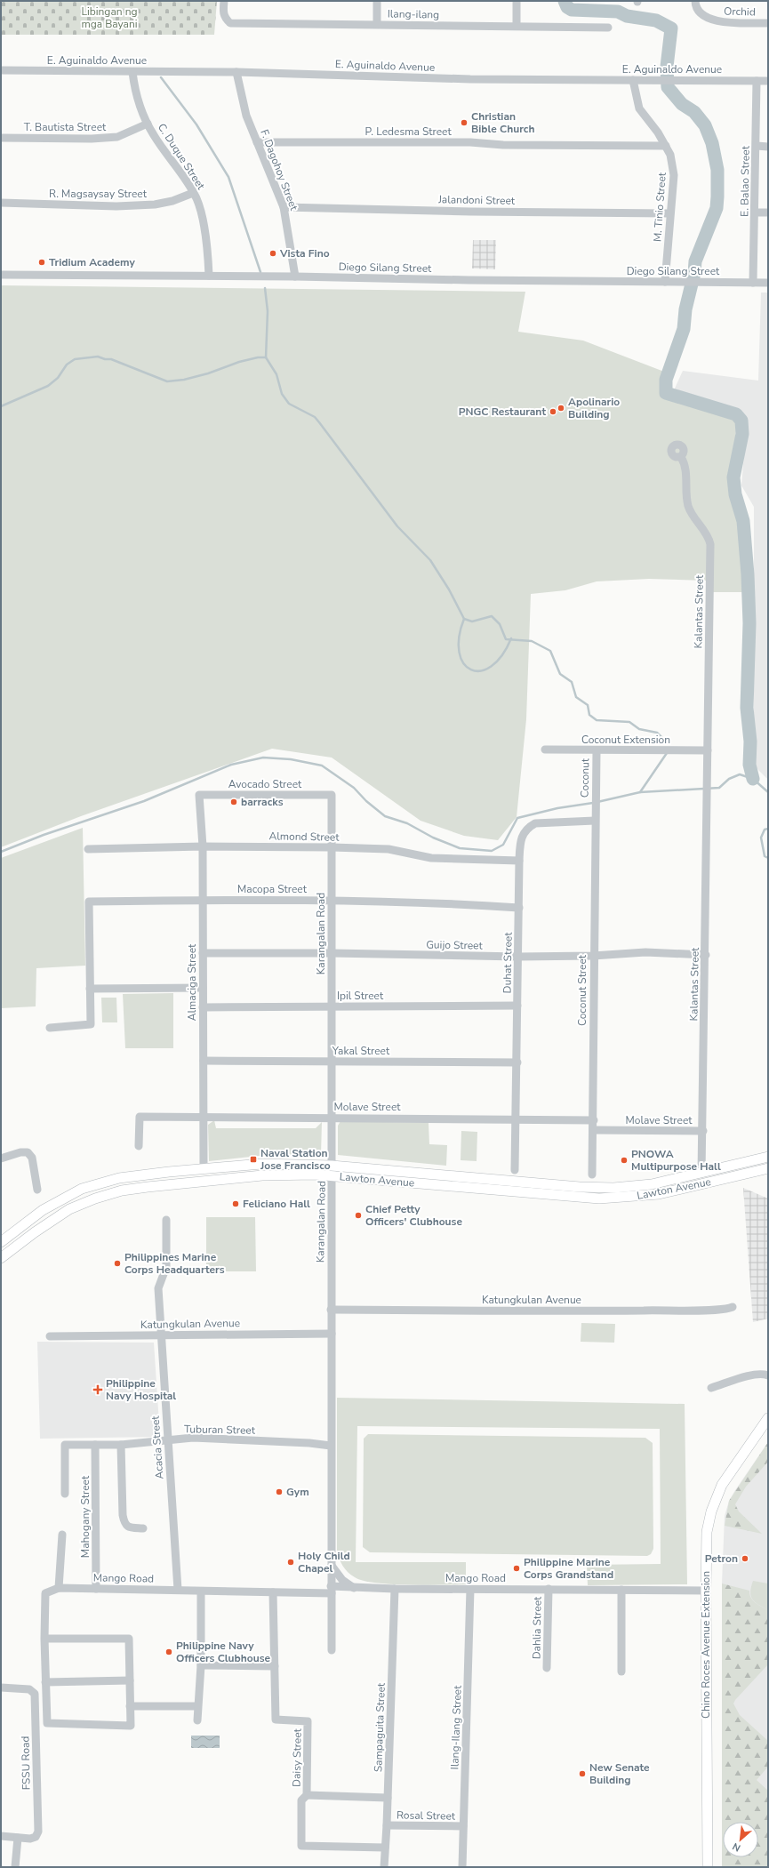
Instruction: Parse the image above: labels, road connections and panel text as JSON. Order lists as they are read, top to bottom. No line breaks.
{"streets":{"main road":["Lawton Avenue","Chino Roces Avenue Extension"],"street":["Orchid","Ilang-ilang","E. Aguinaldo Avenue","T. Bautista Street","P. Ledesma Street","C. Duque Street","F. Dagohoy Street","E. Balao Street","R. Magsaysay Street","Jalandoni Street","M. Tinio Street","Diego Silang Street","Kalantas Street","Coconut Extension","Coconut","Avocado Street","Almond Street","Macopa Street","Karangalan Road","Guijo Street","Duhat Street","Almaciga Street","Coconut Street","Ipil Street","Yakal Street","Molave Street","Katungkulan Avenue","Tuburan Street","Acacia Street","Mahogany Street","Mango Road","Dahlia Street","Sampaguita Street","Ilang-Ilang Street","Daisy Street","FSSU Road","Rosal Street"]},"crossings":[["E. Aguinaldo Avenue","C. Duque Street"],["E. Aguinaldo Avenue","F. Dagohoy Street"],["E. Aguinaldo Avenue","E. Balao Street"],["E. Aguinaldo Avenue","M. Tinio Street"],["T. Bautista Street","C. Duque Street"],["P. Ledesma Street","F. Dagohoy Street"],["P. Ledesma Street","M. Tinio Street"],["C. Duque Street","R. Magsaysay Street"],["C. Duque Street","Diego Silang Street"],["F. Dagohoy Street","Jalandoni Street"],["F. Dagohoy Street","Diego Silang Street"],["E. Balao Street","Diego Silang Street"],["Jalandoni Street","M. Tinio Street"],["M. Tinio Street","Diego Silang Street"],["Kalantas Street","Coconut Extension"],["Kalantas Street","Guijo Street"],["Kalantas Street","Molave Street"],["Kalantas Street","Lawton Avenue"],["Coconut Extension","Coconut"],["Coconut","Coconut Street"],["Avocado Street","Karangalan Road"],["Avocado Street","Almaciga Street"],["Almond Street","Karangalan Road"],["Almond Street","Duhat Street"],["Almond Street","Almaciga Street"],["Macopa Street","Karangalan Road"],["Macopa Street","Duhat Street"],["Macopa Street","Almaciga Street"],["Karangalan Road","Guijo Street"],["Karangalan Road","Ipil Street"],["Karangalan Road","Yakal Street"],["Karangalan Road","Molave Street"],["Karangalan Road","Lawton Avenue"],["Karangalan Road","Katungkulan Avenue"],["Karangalan Road","Tuburan Street"],["Karangalan Road","Mango Road"],["Guijo Street","Duhat Street"],["Guijo Street","Almaciga Street"],["Guijo Street","Coconut Street"],["Duhat Street","Coconut Street"],["Duhat Street","Ipil Street"],["Duhat Street","Yakal Street"],["Duhat Street","Molave Street"],["Almaciga Street","Ipil Street"],["Almaciga Street","Yakal Street"],["Almaciga Street","Molave Street"],["Almaciga Street","Lawton Avenue"],["Coconut Street","Molave Street"],["Katungkulan Avenue","Acacia Street"],["Tuburan Street","Acacia Street"],["Tuburan Street","Mahogany Street"],["Acacia Street","Mango Road"],["Mahogany Street","Mango Road"],["Mango Road","Dahlia Street"],["Mango Road","Chino Roces Avenue Extension"],["Mango Road","Sampaguita Street"],["Mango Road","Ilang-Ilang Street"],["Mango Road","Daisy Street"],["Sampaguita Street","Daisy Street"],["Sampaguita Street","Rosal Street"],["Ilang-Ilang Street","Rosal Street"]],"parks":["Libingan ng mga Bayani"],"places":{"other":["Christian Bible Church","Vista Fino","Tridium Academy","Apolinario Building","PNGC Restaurant","barracks","PNOWA Multipurpose Hall","Feliciano Hall","Chief Petty Officers' Clubhouse","Philippines Marine Corps Headquarters","Gym","Petron","Holy Child Chapel","Philippine Marine Corps Grandstand","Philippine Navy Officers Clubhouse","New Senate Building"],"transit":["Naval Station Jose Francisco"],"health":["Philippine Navy Hospital"]},"north":"bottom left"}
